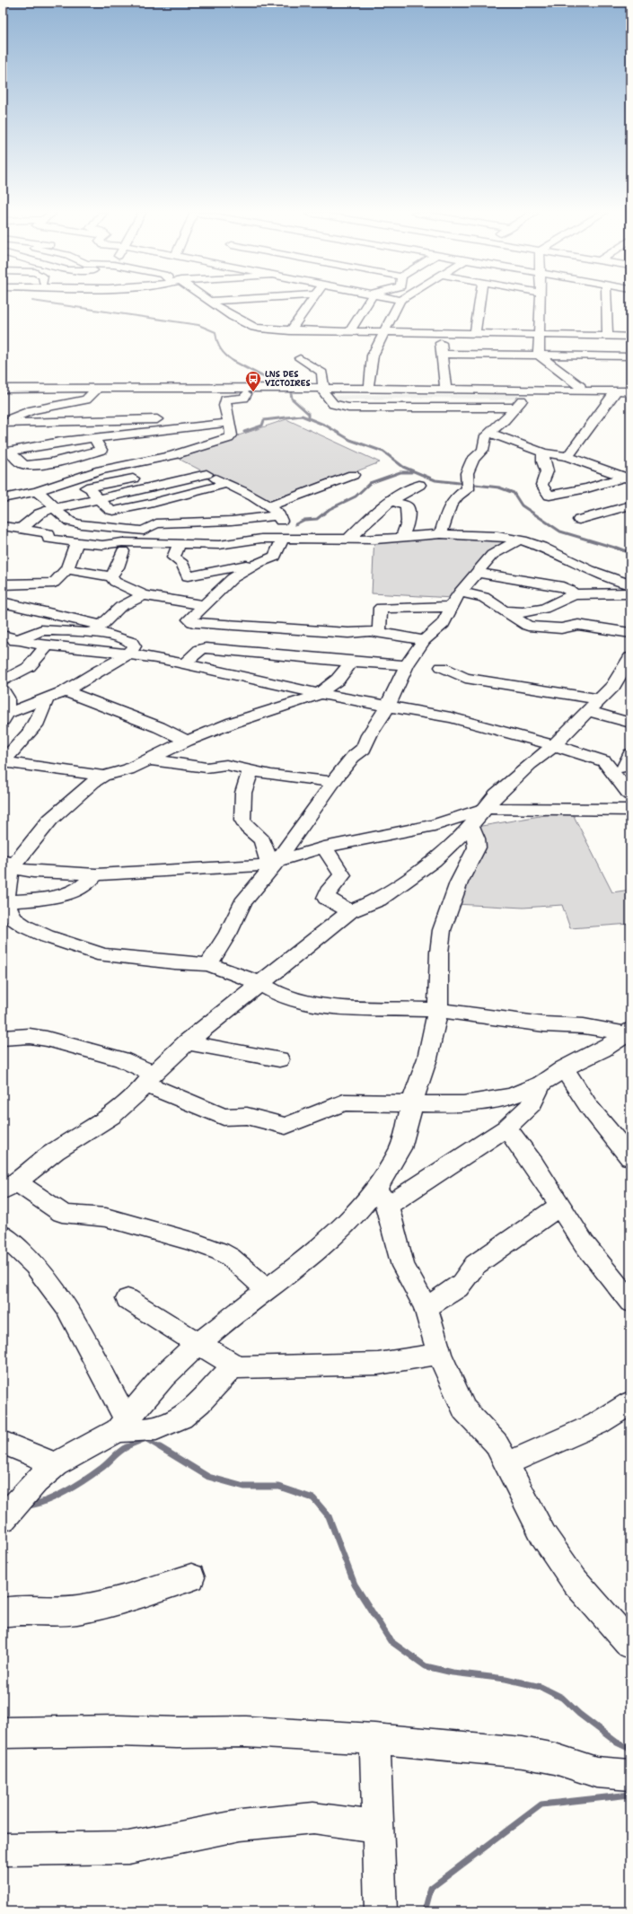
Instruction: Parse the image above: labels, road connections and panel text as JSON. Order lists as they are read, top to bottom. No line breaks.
{"places":{"bus stop":["LNS DES VICTOIRES"]}}
